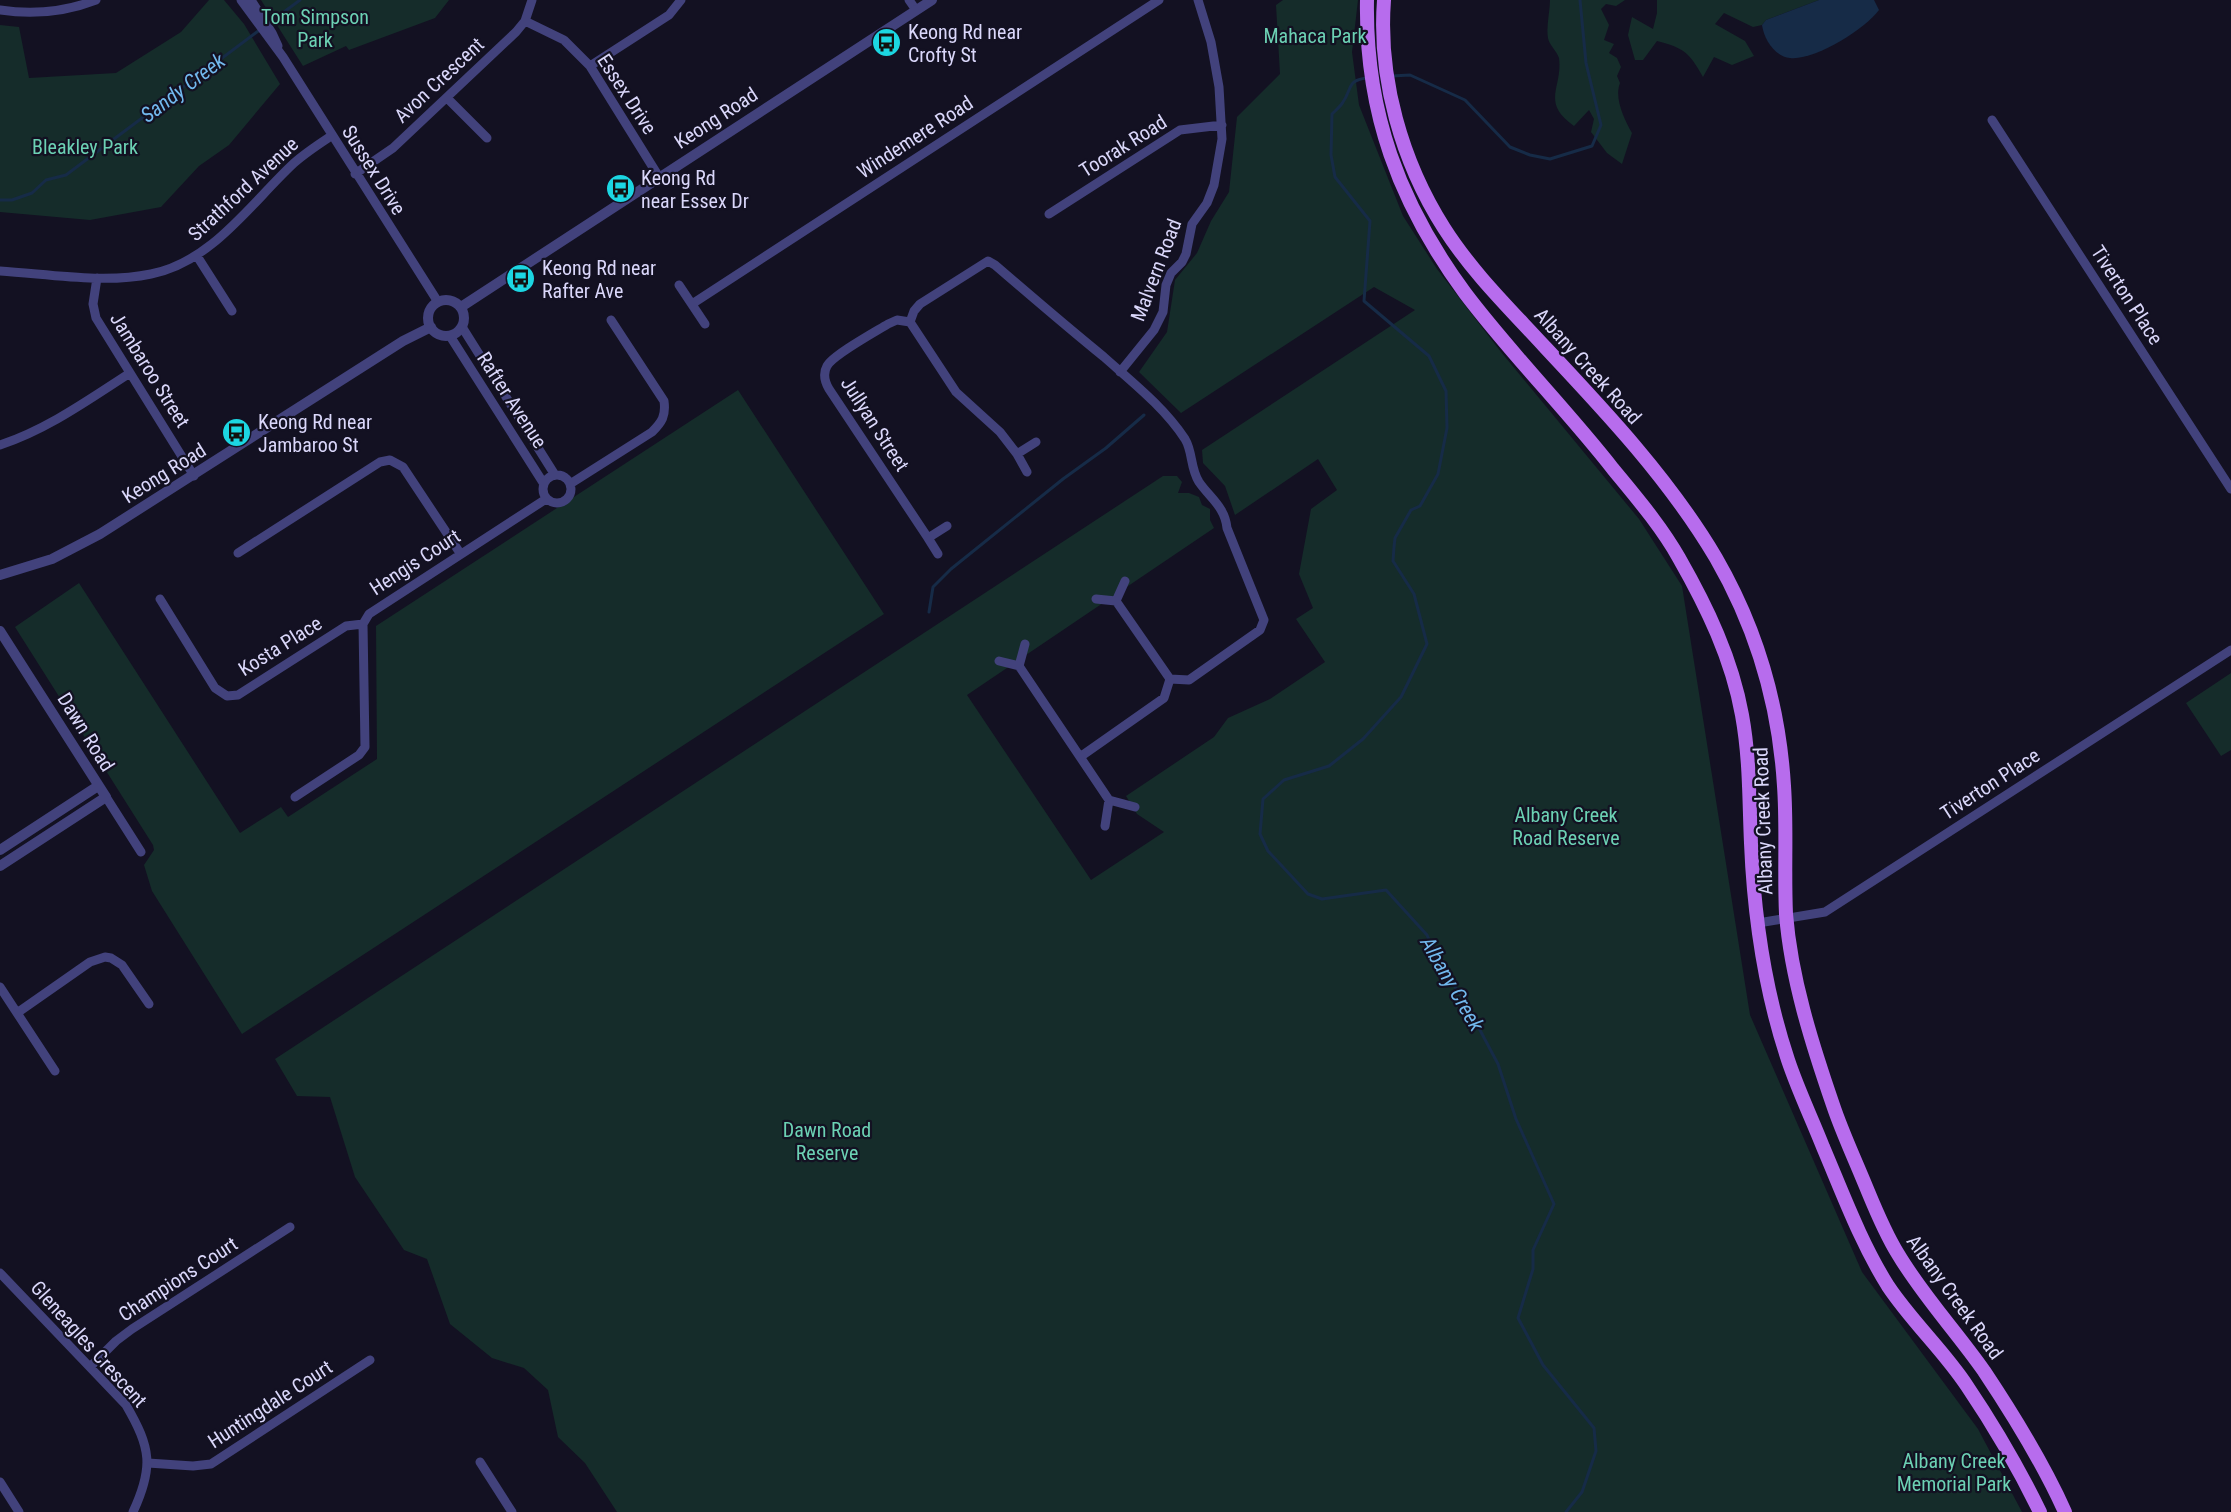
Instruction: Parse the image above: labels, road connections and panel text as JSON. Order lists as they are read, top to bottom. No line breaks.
{"streets":{"main road":["Albany Creek Road"],"street":["Avon Crescent","Essex Drive","Keong Road","Windemere Road","Toorak Road","Sussex Drive","Strathford Avenue","Malvern Road","Tiverton Place","Jambaroo Street","Rafter Avenue","Jullyan Street","Hengis Court","Kosta Place","Dawn Road","Champions Court","Gleneagles Crescent","Huntingdale Court"]},"crossings":[["Avon Crescent","Essex Drive"],["Avon Crescent","Sussex Drive"],["Essex Drive","Keong Road"],["Keong Road","Sussex Drive"],["Keong Road","Jambaroo Street"],["Keong Road","Rafter Avenue"],["Toorak Road","Malvern Road"],["Sussex Drive","Strathford Avenue"],["Sussex Drive","Rafter Avenue"],["Strathford Avenue","Jambaroo Street"],["Tiverton Place","Albany Creek Road"],["Rafter Avenue","Hengis Court"],["Hengis Court","Kosta Place"],["Champions Court","Gleneagles Crescent"],["Gleneagles Crescent","Huntingdale Court"]],"water":["Sandy Creek","Albany Creek"],"parks":["Tom Simpson Park","Mahaca Park","Bleakley Park","Albany Creek Road Reserve","Dawn Road Reserve","Albany Creek Memorial Park"],"places":{"bus stop":["Keong Rd near Crofty St","Keong Rd near Essex Dr","Keong Rd near Rafter Ave","Keong Rd near Jambaroo St"]}}
